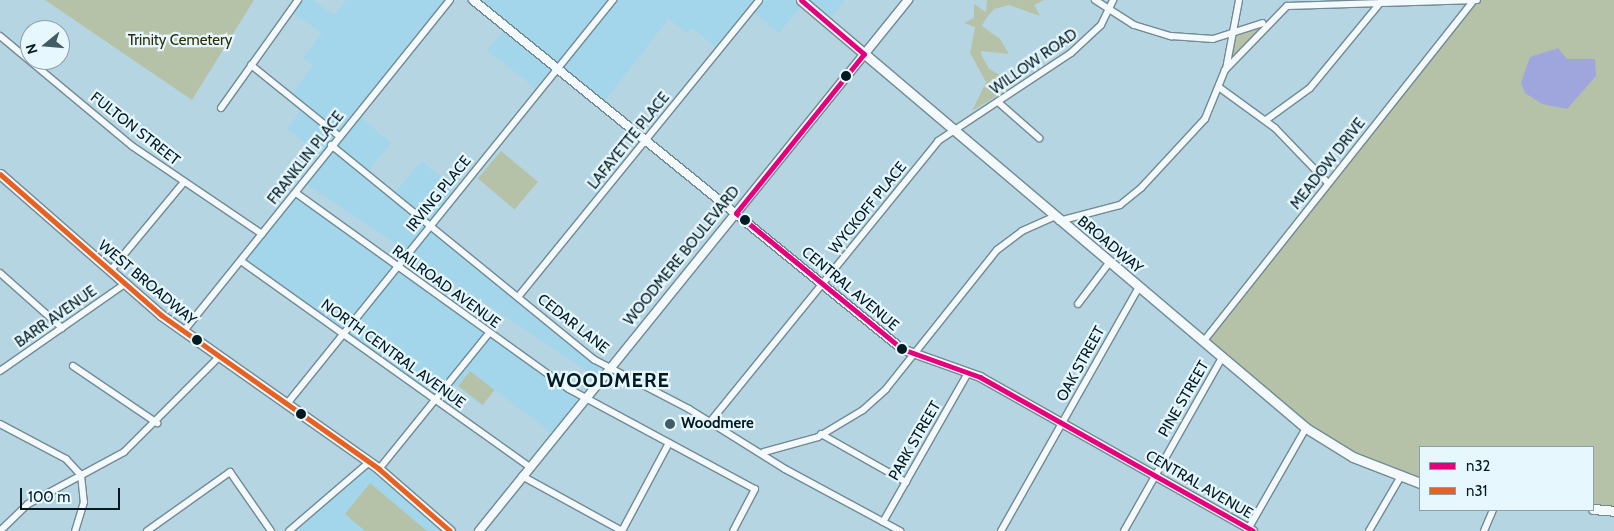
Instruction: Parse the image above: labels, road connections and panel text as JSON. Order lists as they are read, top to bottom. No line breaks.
{"streets":{"main road":["BROADWAY","WEST BROADWAY"],"street":["WILLOW ROAD","FULTON STREET","LAFAYETTE PLACE","FRANKLIN PLACE","MEADOW DRIVE","IRVING PLACE","WYCKOFF PLACE","WOODMERE BOULEVARD","RAILROAD AVENUE","CENTRAL AVENUE","BARR AVENUE","CEDAR LANE","NORTH CENTRAL AVENUE","OAK STREET","PINE STREET","PARK STREET"]},"crossings":[["WILLOW ROAD","WYCKOFF PLACE"],["WILLOW ROAD","BROADWAY"],["FULTON STREET","FRANKLIN PLACE"],["LAFAYETTE PLACE","CENTRAL AVENUE"],["LAFAYETTE PLACE","CEDAR LANE"],["FRANKLIN PLACE","WEST BROADWAY"],["FRANKLIN PLACE","RAILROAD AVENUE"],["FRANKLIN PLACE","CEDAR LANE"],["FRANKLIN PLACE","NORTH CENTRAL AVENUE"],["MEADOW DRIVE","BROADWAY"],["IRVING PLACE","WEST BROADWAY"],["IRVING PLACE","RAILROAD AVENUE"],["IRVING PLACE","CENTRAL AVENUE"],["IRVING PLACE","CEDAR LANE"],["IRVING PLACE","NORTH CENTRAL AVENUE"],["WYCKOFF PLACE","BROADWAY"],["WYCKOFF PLACE","CENTRAL AVENUE"],["WYCKOFF PLACE","CEDAR LANE"],["BROADWAY","WOODMERE BOULEVARD"],["BROADWAY","OAK STREET"],["BROADWAY","PINE STREET"],["WOODMERE BOULEVARD","RAILROAD AVENUE"],["WOODMERE BOULEVARD","CENTRAL AVENUE"],["WOODMERE BOULEVARD","CEDAR LANE"],["WOODMERE BOULEVARD","NORTH CENTRAL AVENUE"],["WEST BROADWAY","BARR AVENUE"],["CENTRAL AVENUE","OAK STREET"],["CENTRAL AVENUE","PINE STREET"],["CENTRAL AVENUE","PARK STREET"],["CEDAR LANE","PARK STREET"]],"districts":["WOODMERE"],"parks":["Trinity Cemetery"],"places":["Woodmere"],"lines":["transit line n32","transit line n31"],"legend":["n32","n31"],"scale_bar":"100 m","north":"left"}
